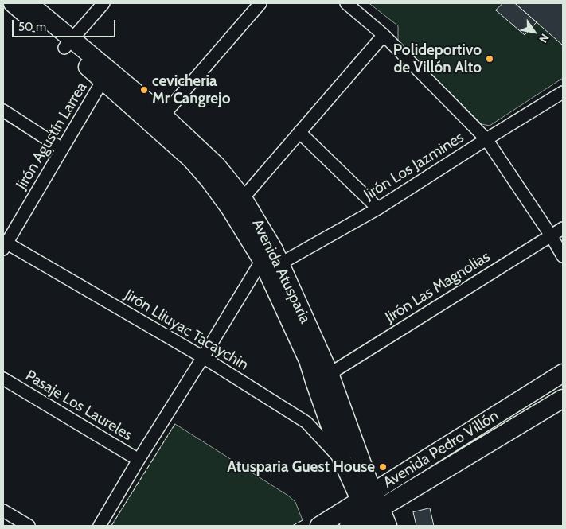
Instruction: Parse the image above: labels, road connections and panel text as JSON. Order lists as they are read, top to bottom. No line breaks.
{"streets":{"main road":["Avenida Atusparia","Avenida Pedro Villón"],"street":["Jirón Agustín Larrea","Jirón Los Jazmines","Jirón Las Magnolias","Jirón Lliuyac Tacaychin","Pasaje Los Laureles"]},"crossings":[["Jirón Agustín Larrea","Avenida Atusparia"],["Jirón Agustín Larrea","Jirón Lliuyac Tacaychin"],["Jirón Los Jazmines","Avenida Atusparia"],["Avenida Atusparia","Jirón Las Magnolias"],["Avenida Atusparia","Jirón Lliuyac Tacaychin"],["Avenida Atusparia","Avenida Pedro Villón"]],"places":["Polideportivo de Villón Alto","cevicheria Mr Cangrejo","Atusparia Guest House"],"scale_bar":"50 m","north":"bottom right"}
